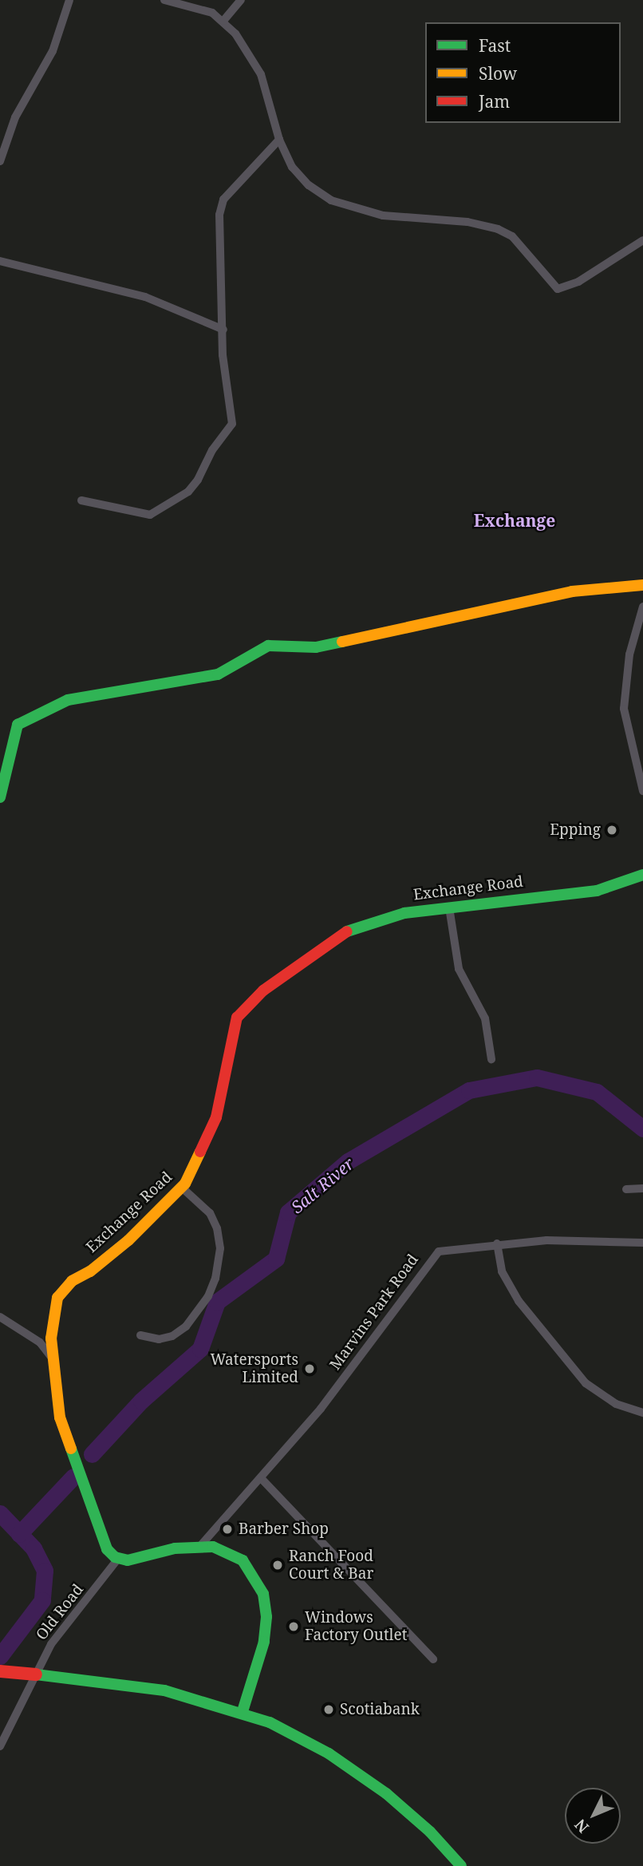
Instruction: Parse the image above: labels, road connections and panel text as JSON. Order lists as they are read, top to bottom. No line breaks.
{"streets":{"street":["Exchange Road","Marvins Park Road","Old Road"]},"crossings":[["Exchange Road","Old Road"]],"districts":["Exchange"],"water":["Salt River"],"places":["Epping","Watersports Limited","Barber Shop","Ranch Food Court & Bar","Windows Factory Outlet","Scotiabank"],"legend":["Fast","Slow","Jam"],"north":"bottom left"}
